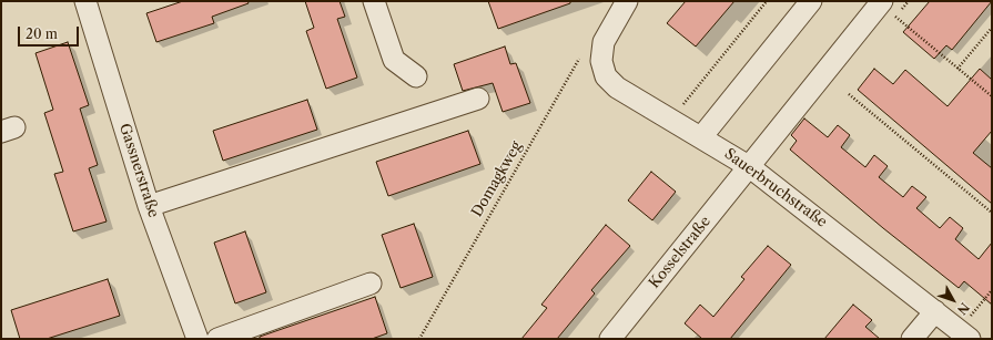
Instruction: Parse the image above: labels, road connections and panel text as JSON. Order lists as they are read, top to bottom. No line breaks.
{"streets":{"street":["Gassnerstraße","Sauerbruchstraße","Kosselstraße"],"path":["Domagkweg"]},"crossings":[["Domagkweg","Sauerbruchstraße"],["Sauerbruchstraße","Kosselstraße"]],"scale_bar":"20 m","north":"bottom right"}
